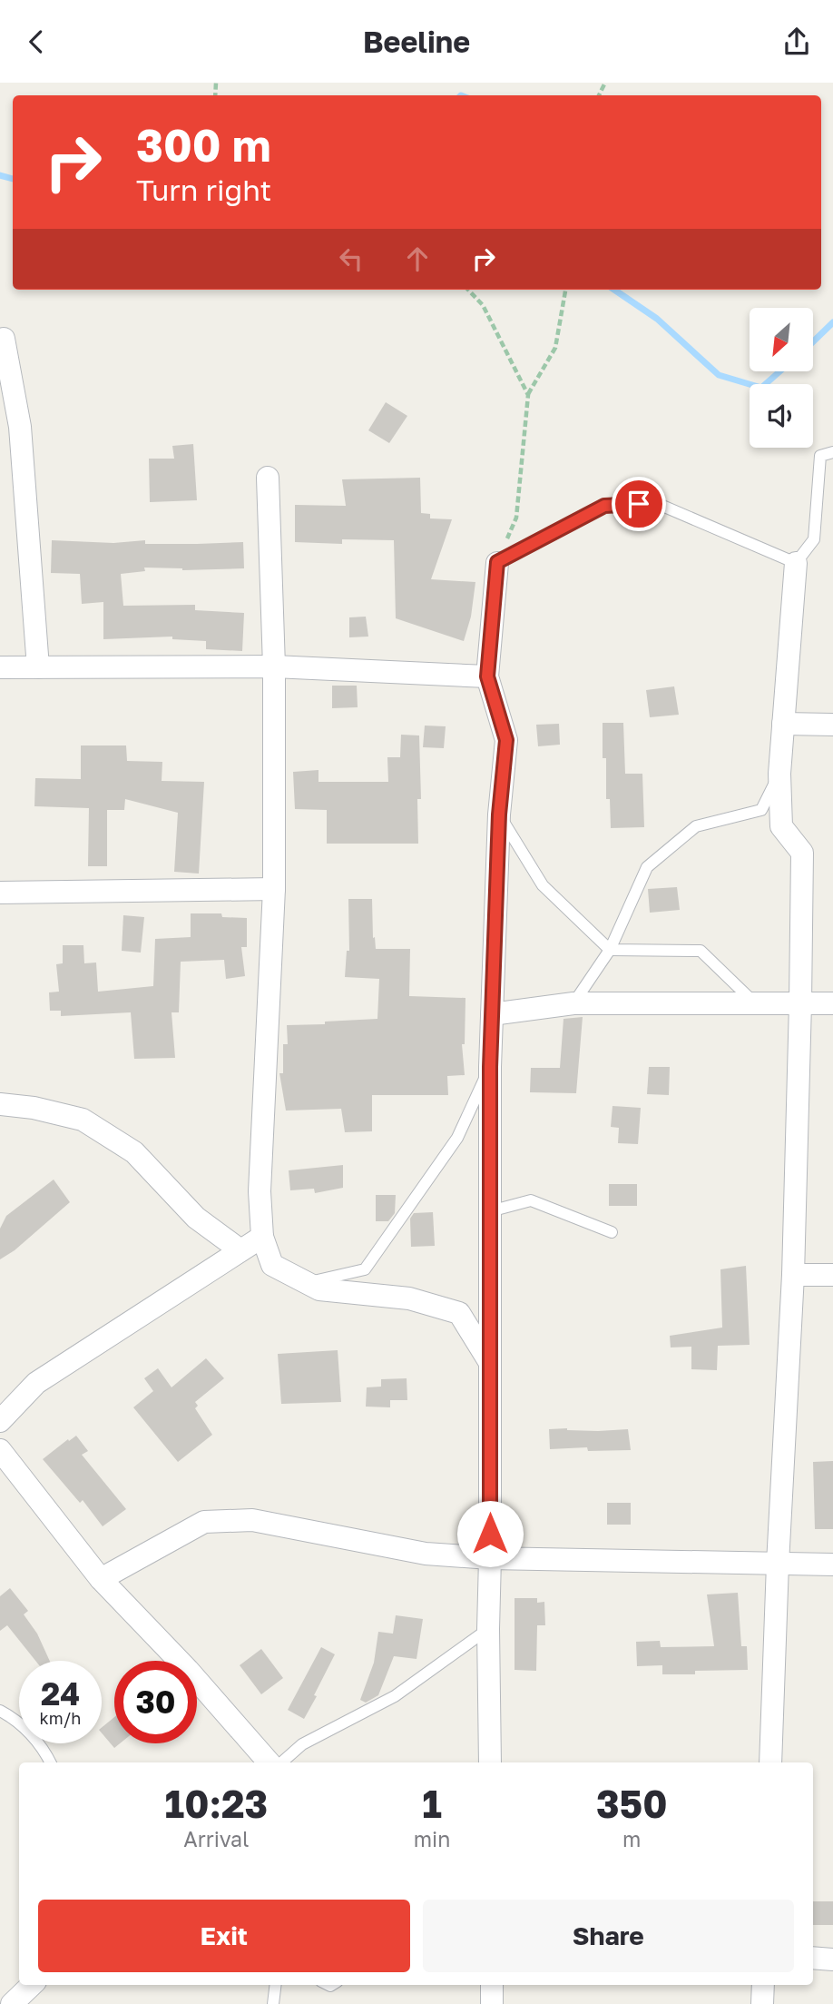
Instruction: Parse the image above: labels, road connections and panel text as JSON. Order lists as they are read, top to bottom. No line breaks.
{"north":"bottom left","page":{"header":"Beeline","turn":["300 m","Turn right"],"speed":"24 km/h","limit":"30","eta":["10:23","Arrival","1","min","350","m"],"buttons":["Exit","Share"]}}
